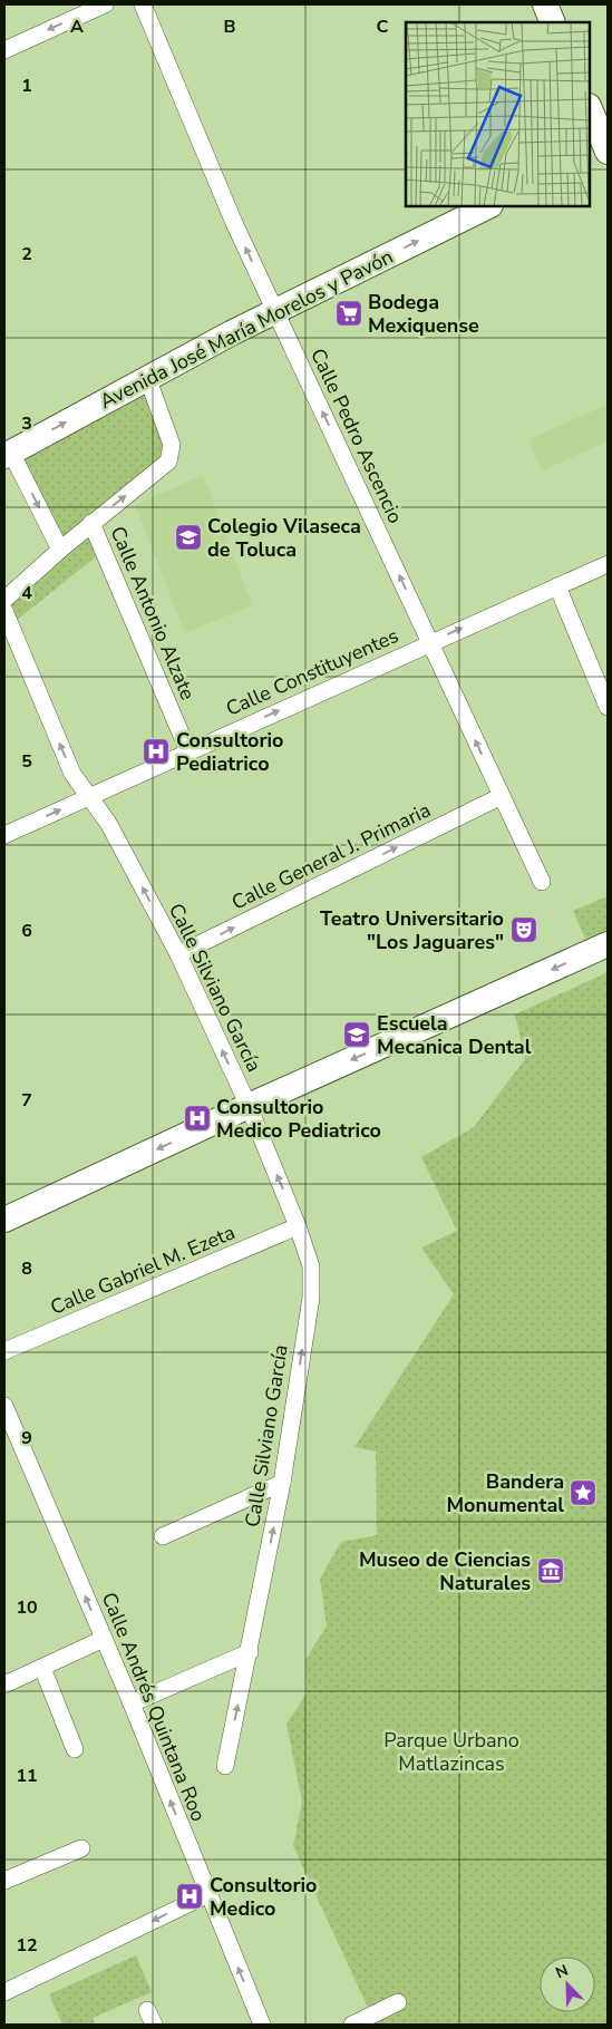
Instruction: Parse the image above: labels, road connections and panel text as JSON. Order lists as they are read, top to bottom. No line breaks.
{"streets":{"main road":["Avenida José María Morelos y Pavón"],"street":["Calle Pedro Ascencio","Calle Antonio Alzate","Calle Constituyentes","Calle General J. Primaria","Calle Silviano García","Calle Gabriel M. Ezeta","Calle Andrés Quintana Roo"]},"crossings":[["Avenida José María Morelos y Pavón","Calle Pedro Ascencio"],["Calle Pedro Ascencio","Calle Constituyentes"],["Calle Pedro Ascencio","Calle General J. Primaria"],["Calle Antonio Alzate","Calle Constituyentes"],["Calle Constituyentes","Calle Silviano García"],["Calle General J. Primaria","Calle Silviano García"],["Calle Silviano García","Calle Gabriel M. Ezeta"]],"one_way":["Avenida José María Morelos y Pavón","Calle Pedro Ascencio","Calle Constituyentes","Calle General J. Primaria","Calle Silviano García","Calle Andrés Quintana Roo"],"parks":["Parque Urbano Matlazincas"],"places":{"supermarket":["Bodega Mexiquense"],"school or university":["Colegio Vilaseca de Toluca","Escuela Mecanica Dental"],"hospital":["Consultorio Pediatrico","Consultorio Medico Pediatrico","Consultorio Medico"],"theatre":["Teatro Universitario \"Los Jaguares\""],"place":["Bandera Monumental"],"museum":["Museo de Ciencias Naturales"]},"north":"top left","grid":{"columns":["A","B","C"],"rows":["1","2","3","4","5","6","7","8","9","10","11","12"]}}
